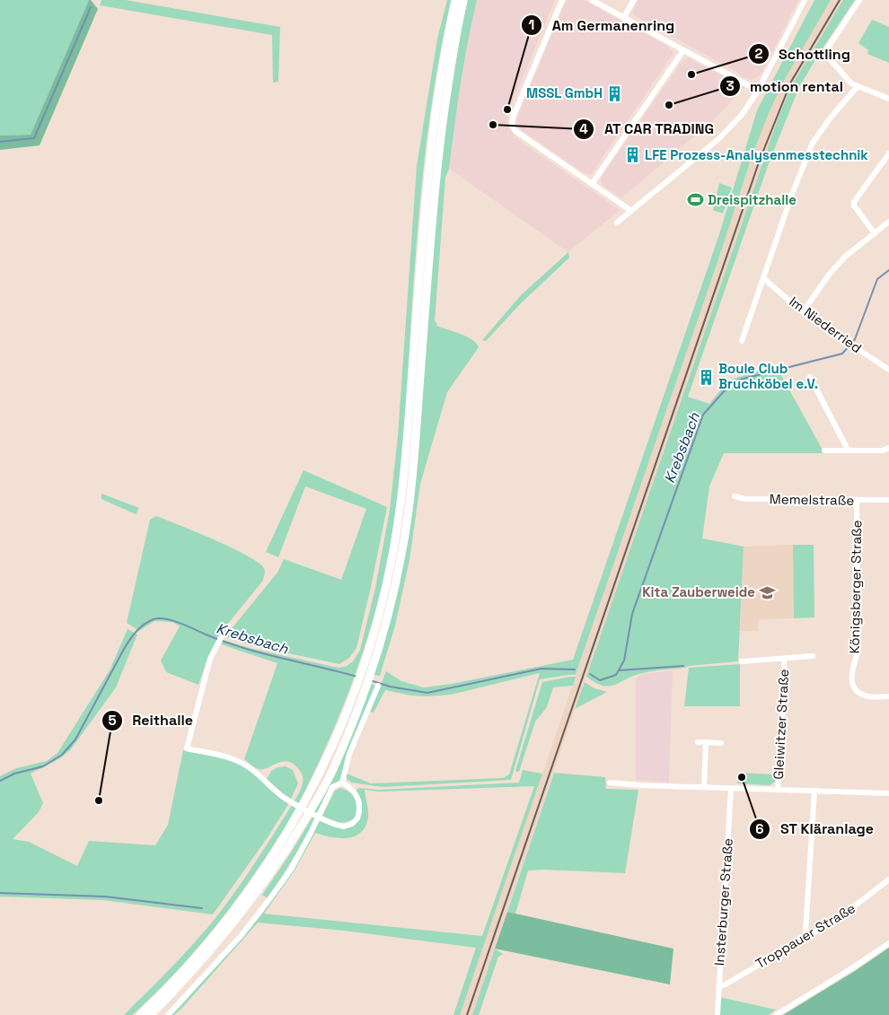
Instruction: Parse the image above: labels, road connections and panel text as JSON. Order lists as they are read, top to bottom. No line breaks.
{"streets":{"street":["Im Niederried","Memelstraße","Königsberger Straße","Gleiwitzer Straße","Insterburger Straße","Troppauer Straße"]},"crossings":[["Memelstraße","Königsberger Straße"],["Insterburger Straße","Troppauer Straße"]],"water":["Krebsbach"],"places":{"other":["Schottling","motion rental","Am Germanenring","AT CAR TRADING","ST Kläranlage","Reithalle"],"building":["MSSL GmbH","LFE Prozess-Analysenmesstechnik","Boule Club Bruchköbel e.V."],"sports":["Dreispitzhalle"],"school or university":["Kita Zauberweide"]}}
